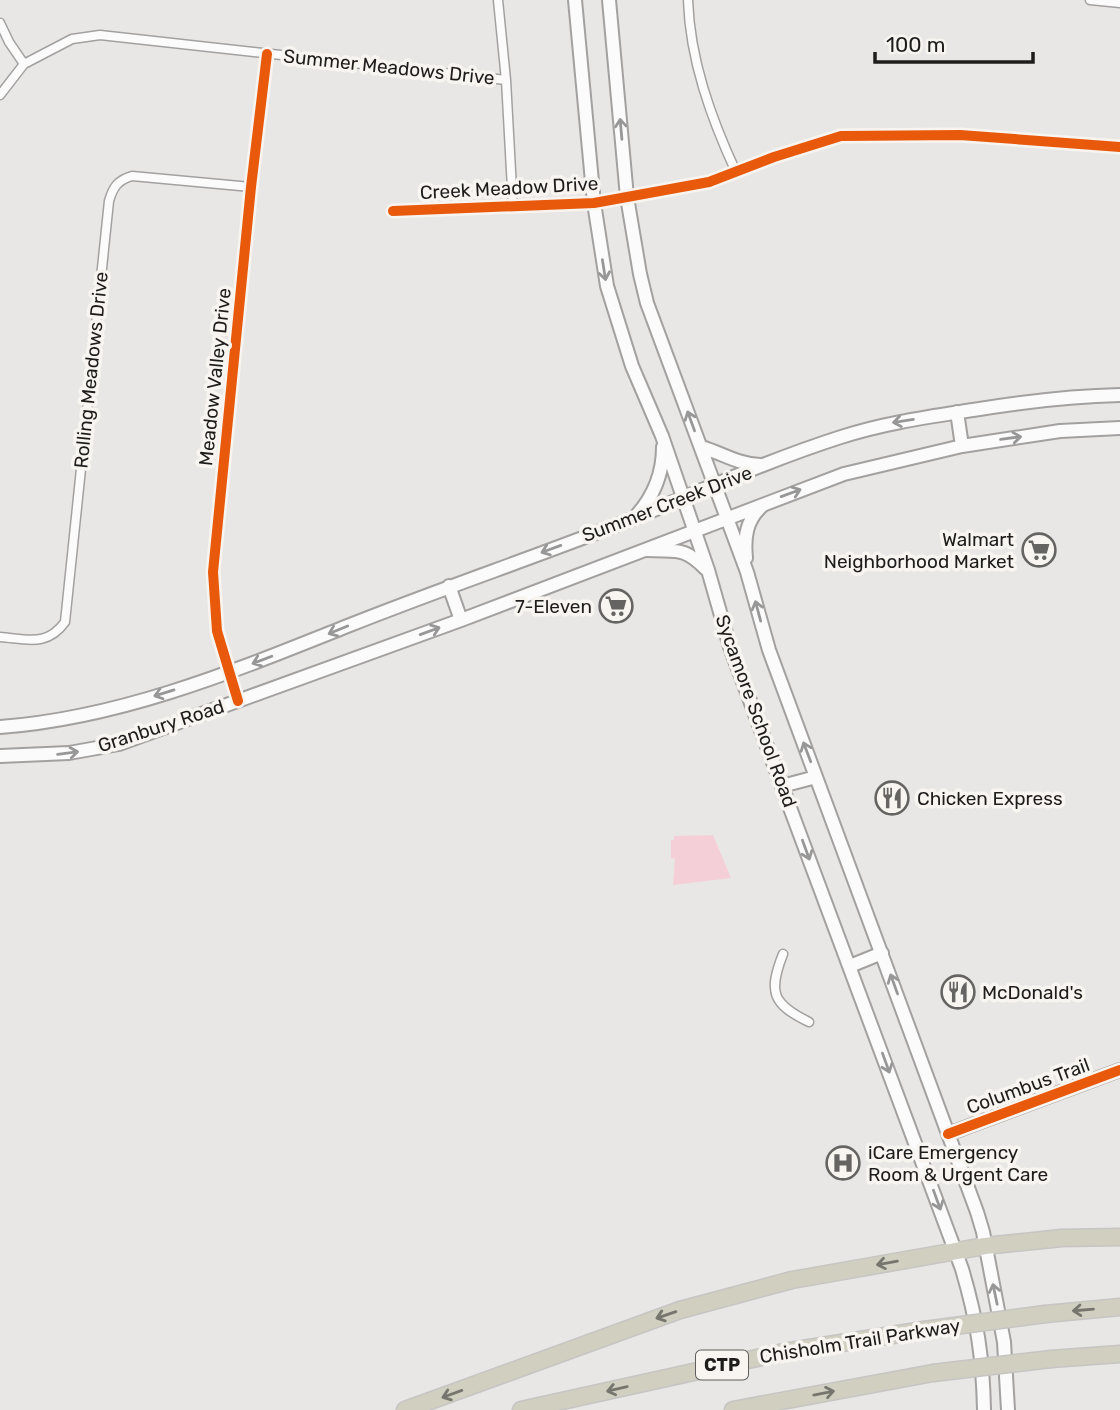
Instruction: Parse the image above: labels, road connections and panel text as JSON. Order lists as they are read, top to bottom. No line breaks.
{"streets":{"highway":["Chisholm Trail Parkway","CTP"],"main road":["Summer Creek Drive","Sycamore School Road","Granbury Road","Columbus Trail"],"street":["Summer Meadows Drive","Creek Meadow Drive","Rolling Meadows Drive","Meadow Valley Drive"]},"crossings":[["Summer Meadows Drive","Meadow Valley Drive"],["Creek Meadow Drive","Sycamore School Road"],["Rolling Meadows Drive","Meadow Valley Drive"],["Meadow Valley Drive","Summer Creek Drive"],["Meadow Valley Drive","Granbury Road"],["Summer Creek Drive","Sycamore School Road"],["Summer Creek Drive","Granbury Road"],["Sycamore School Road","Columbus Trail"]],"places":{"supermarket":["Walmart Neighborhood Market","7-Eleven"],"restaurant":["Chicken Express","McDonald's"],"hospital":["iCare Emergency Room & Urgent Care"]},"scale_bar":"100 m"}
